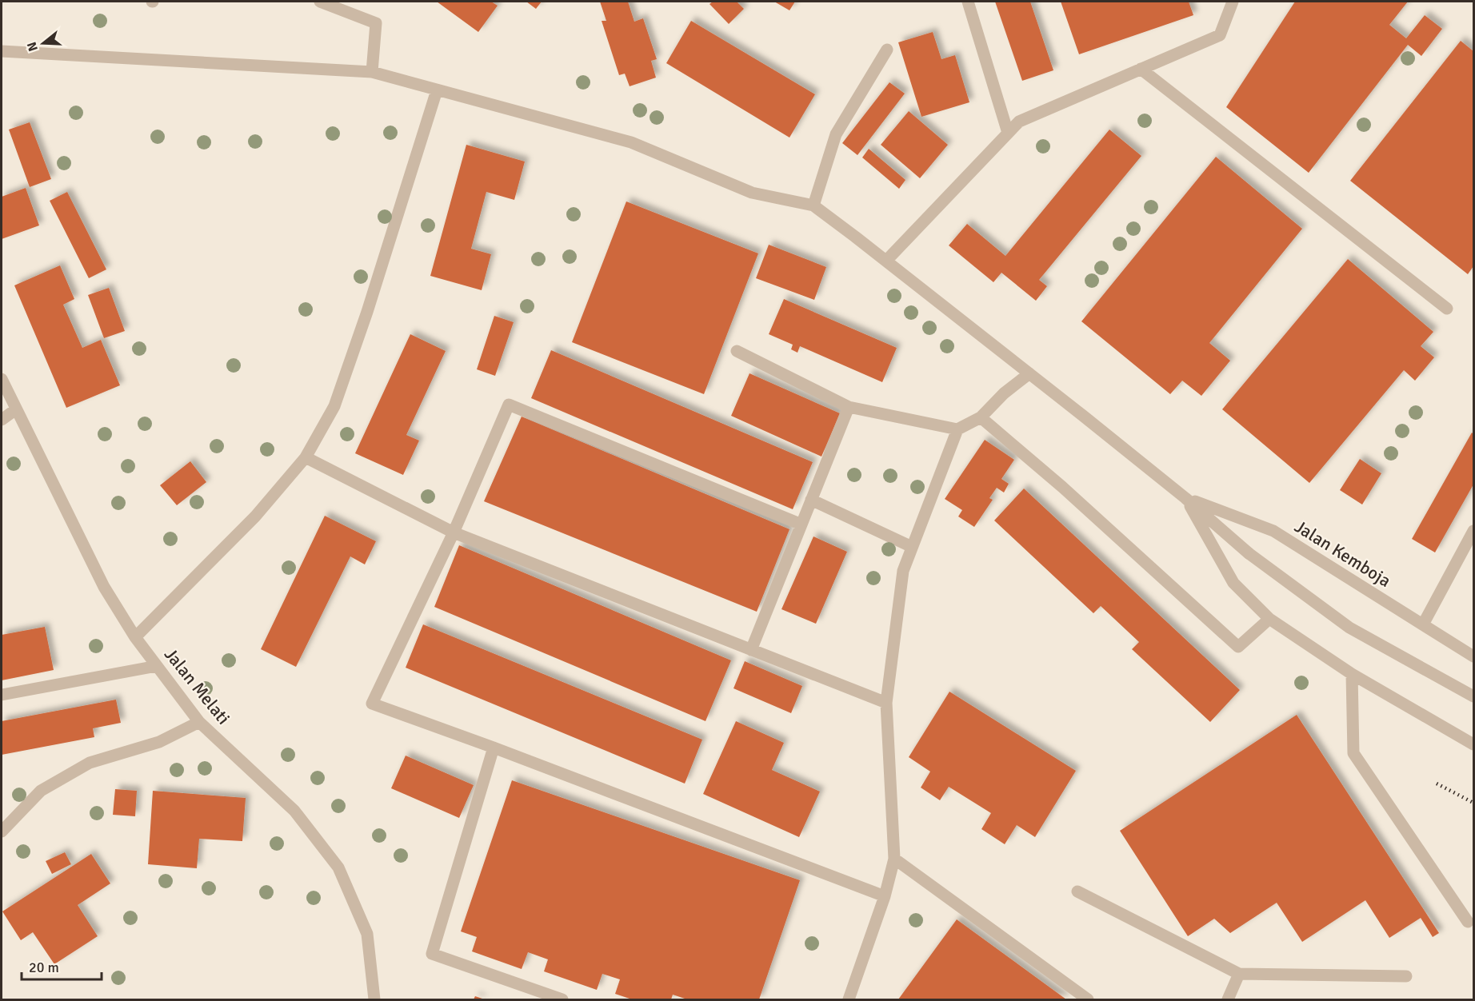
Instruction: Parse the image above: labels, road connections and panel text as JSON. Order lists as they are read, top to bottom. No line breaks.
{"streets":{"street":["Jalan Kemboja","Jalan Melati"]},"scale_bar":"20 m","north":"left"}
